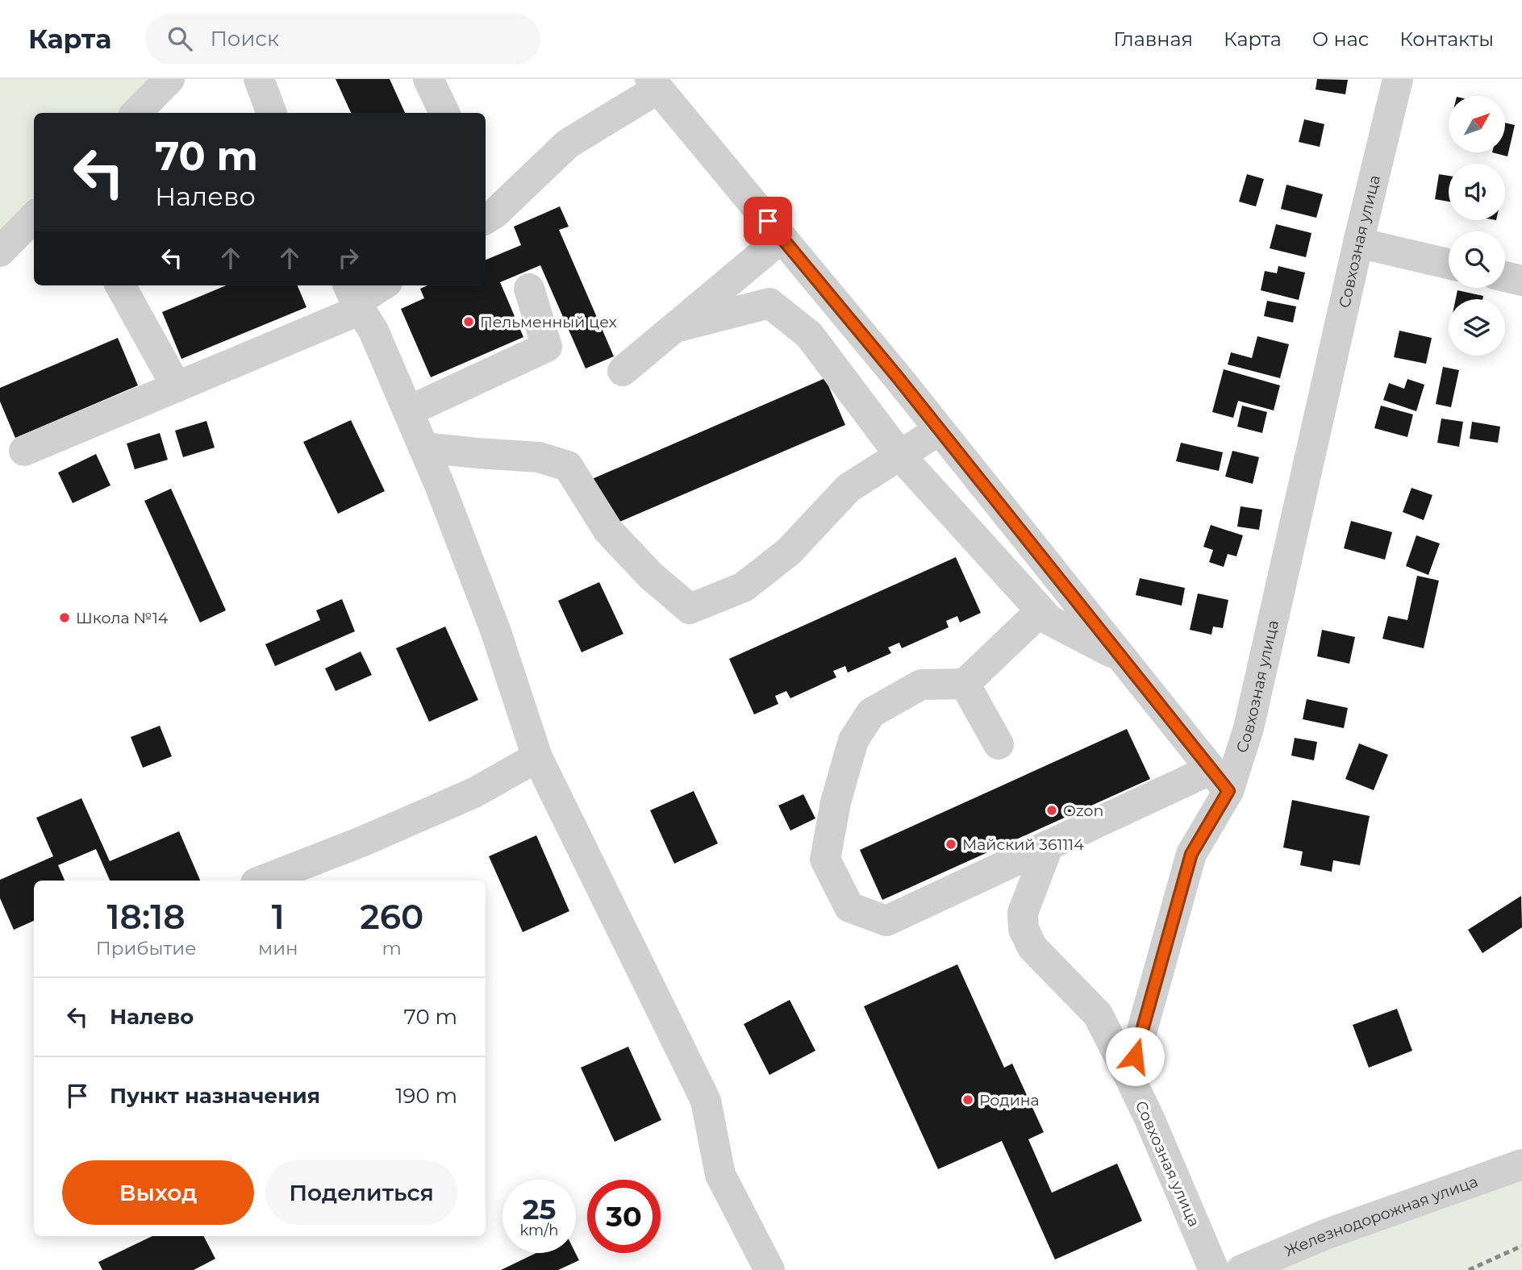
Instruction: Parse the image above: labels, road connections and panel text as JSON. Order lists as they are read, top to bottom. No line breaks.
{"streets":{"street":["Совхозная улица","Железнодорожная улица"]},"places":["Пельменный цех","Школа №14","Ozon","Майский 361114","Родина"],"north":"top right","page":{"header":"Карта","search":"Поиск","nav":["Главная","Карта","О нас","Контакты"],"turn":["70 m","Налево"],"eta":["18:18","Прибытие","1","мин","260","m"],"list":[{"name":"Налево","value":"70 m"},{"name":"Пункт назначения","value":"190 m"}],"buttons":["Выход","Поделиться"],"speed":"25 km/h","limit":"30"}}
